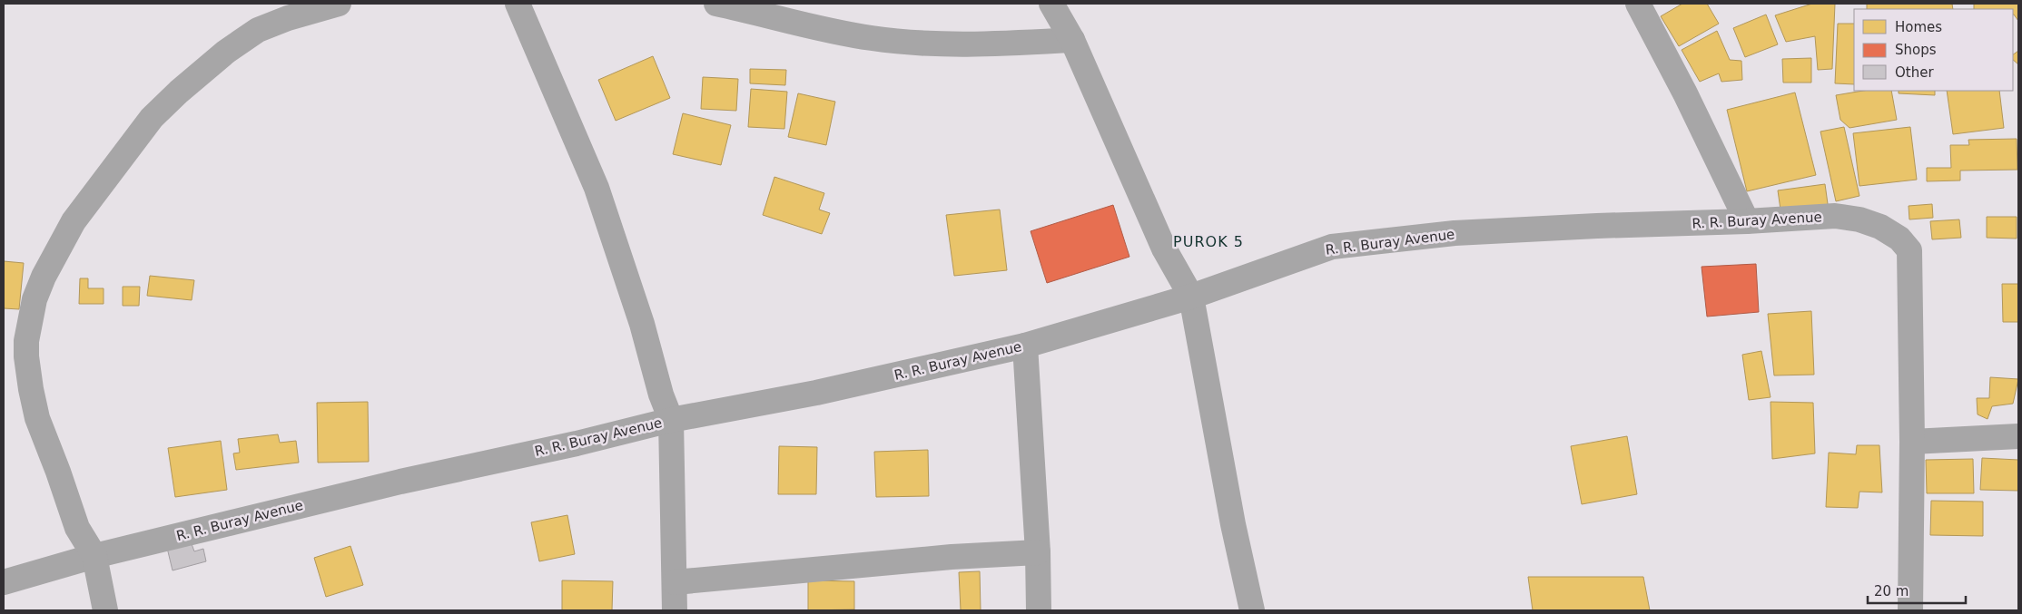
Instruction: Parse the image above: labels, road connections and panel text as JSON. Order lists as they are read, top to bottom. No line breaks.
{"streets":{"street":["R. R. Buray Avenue"]},"districts":["PUROK 5"],"legend":["Homes","Shops","Other"],"scale_bar":"20 m"}
